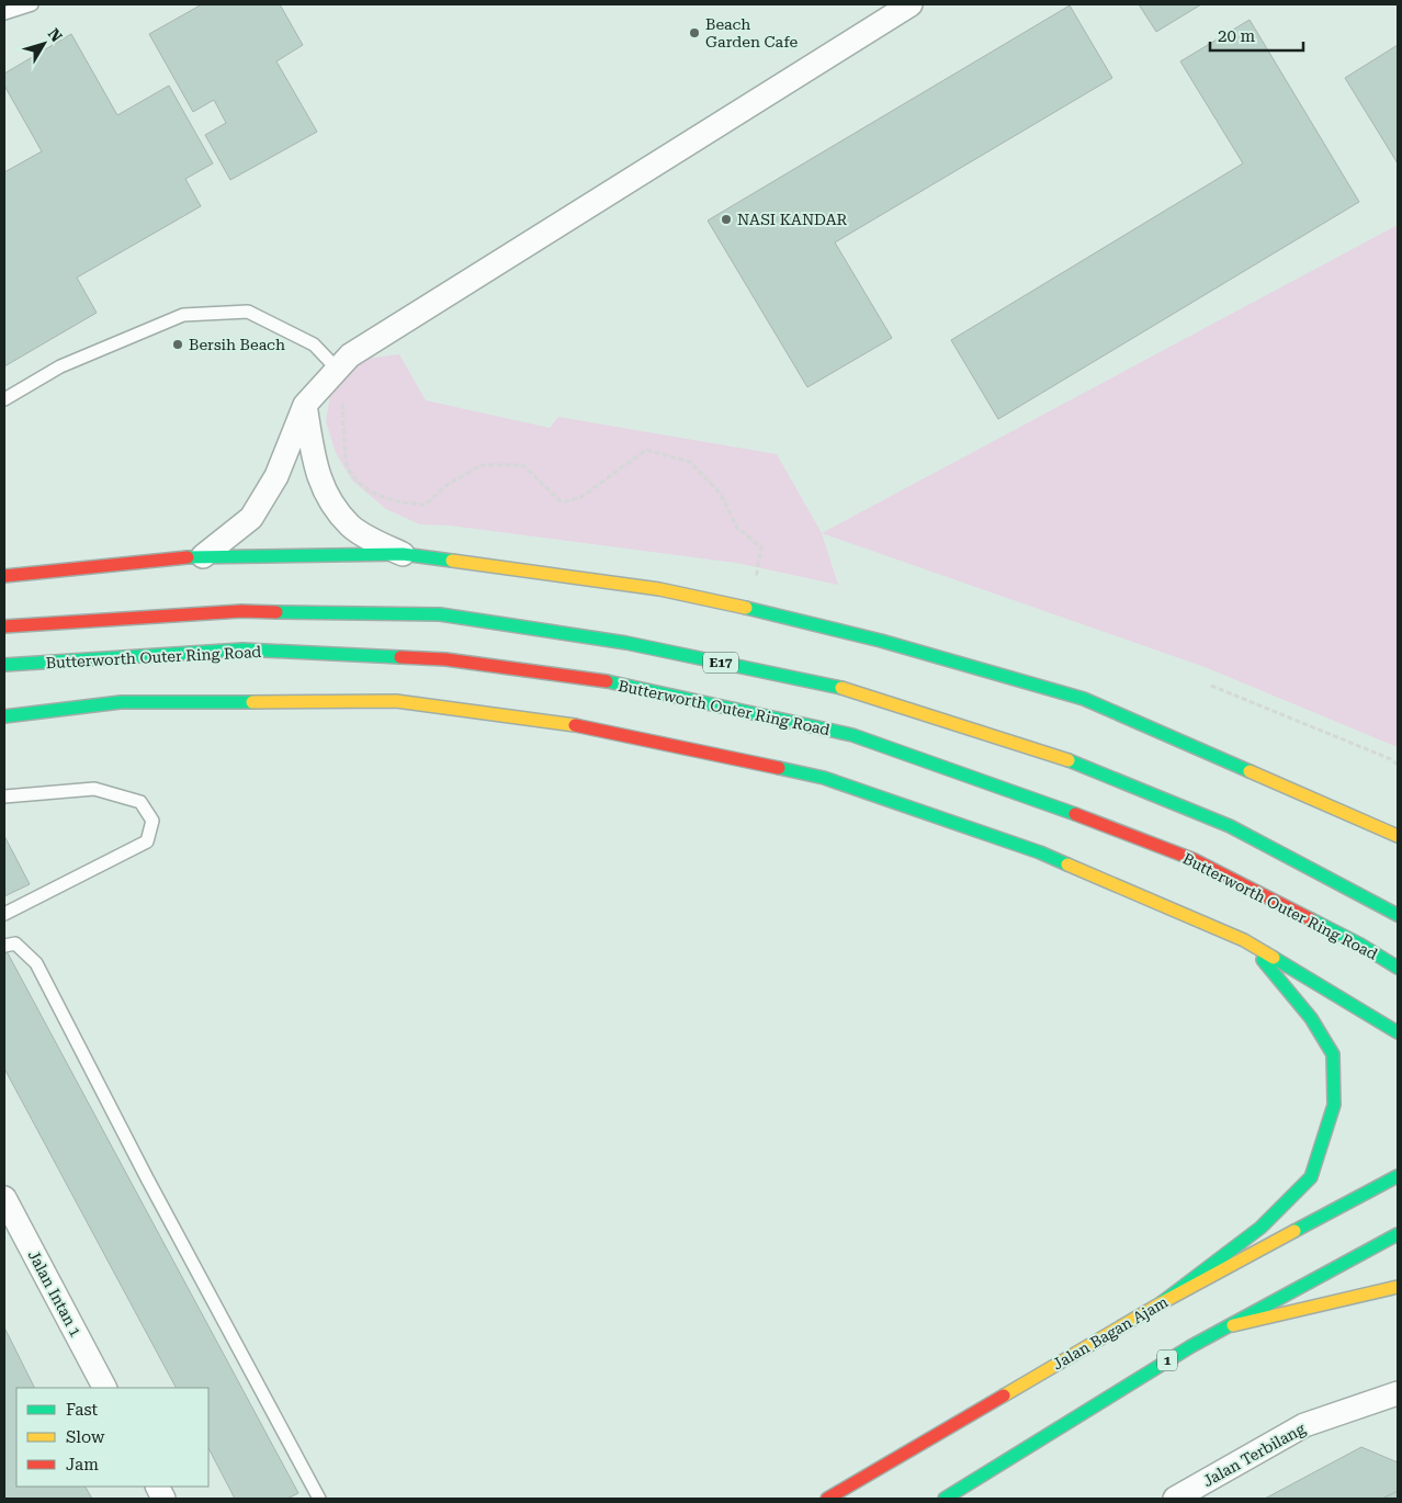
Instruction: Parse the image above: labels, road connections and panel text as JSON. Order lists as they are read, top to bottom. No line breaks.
{"streets":{"main road":["Butterworth Outer Ring Road","E17","Jalan Bagan Ajam","1"],"street":["Jalan Intan 1","Jalan Terbilang"]},"places":["Beach Garden Cafe","NASI KANDAR","Bersih Beach"],"legend":["Fast","Slow","Jam"],"scale_bar":"20 m","north":"top right"}
